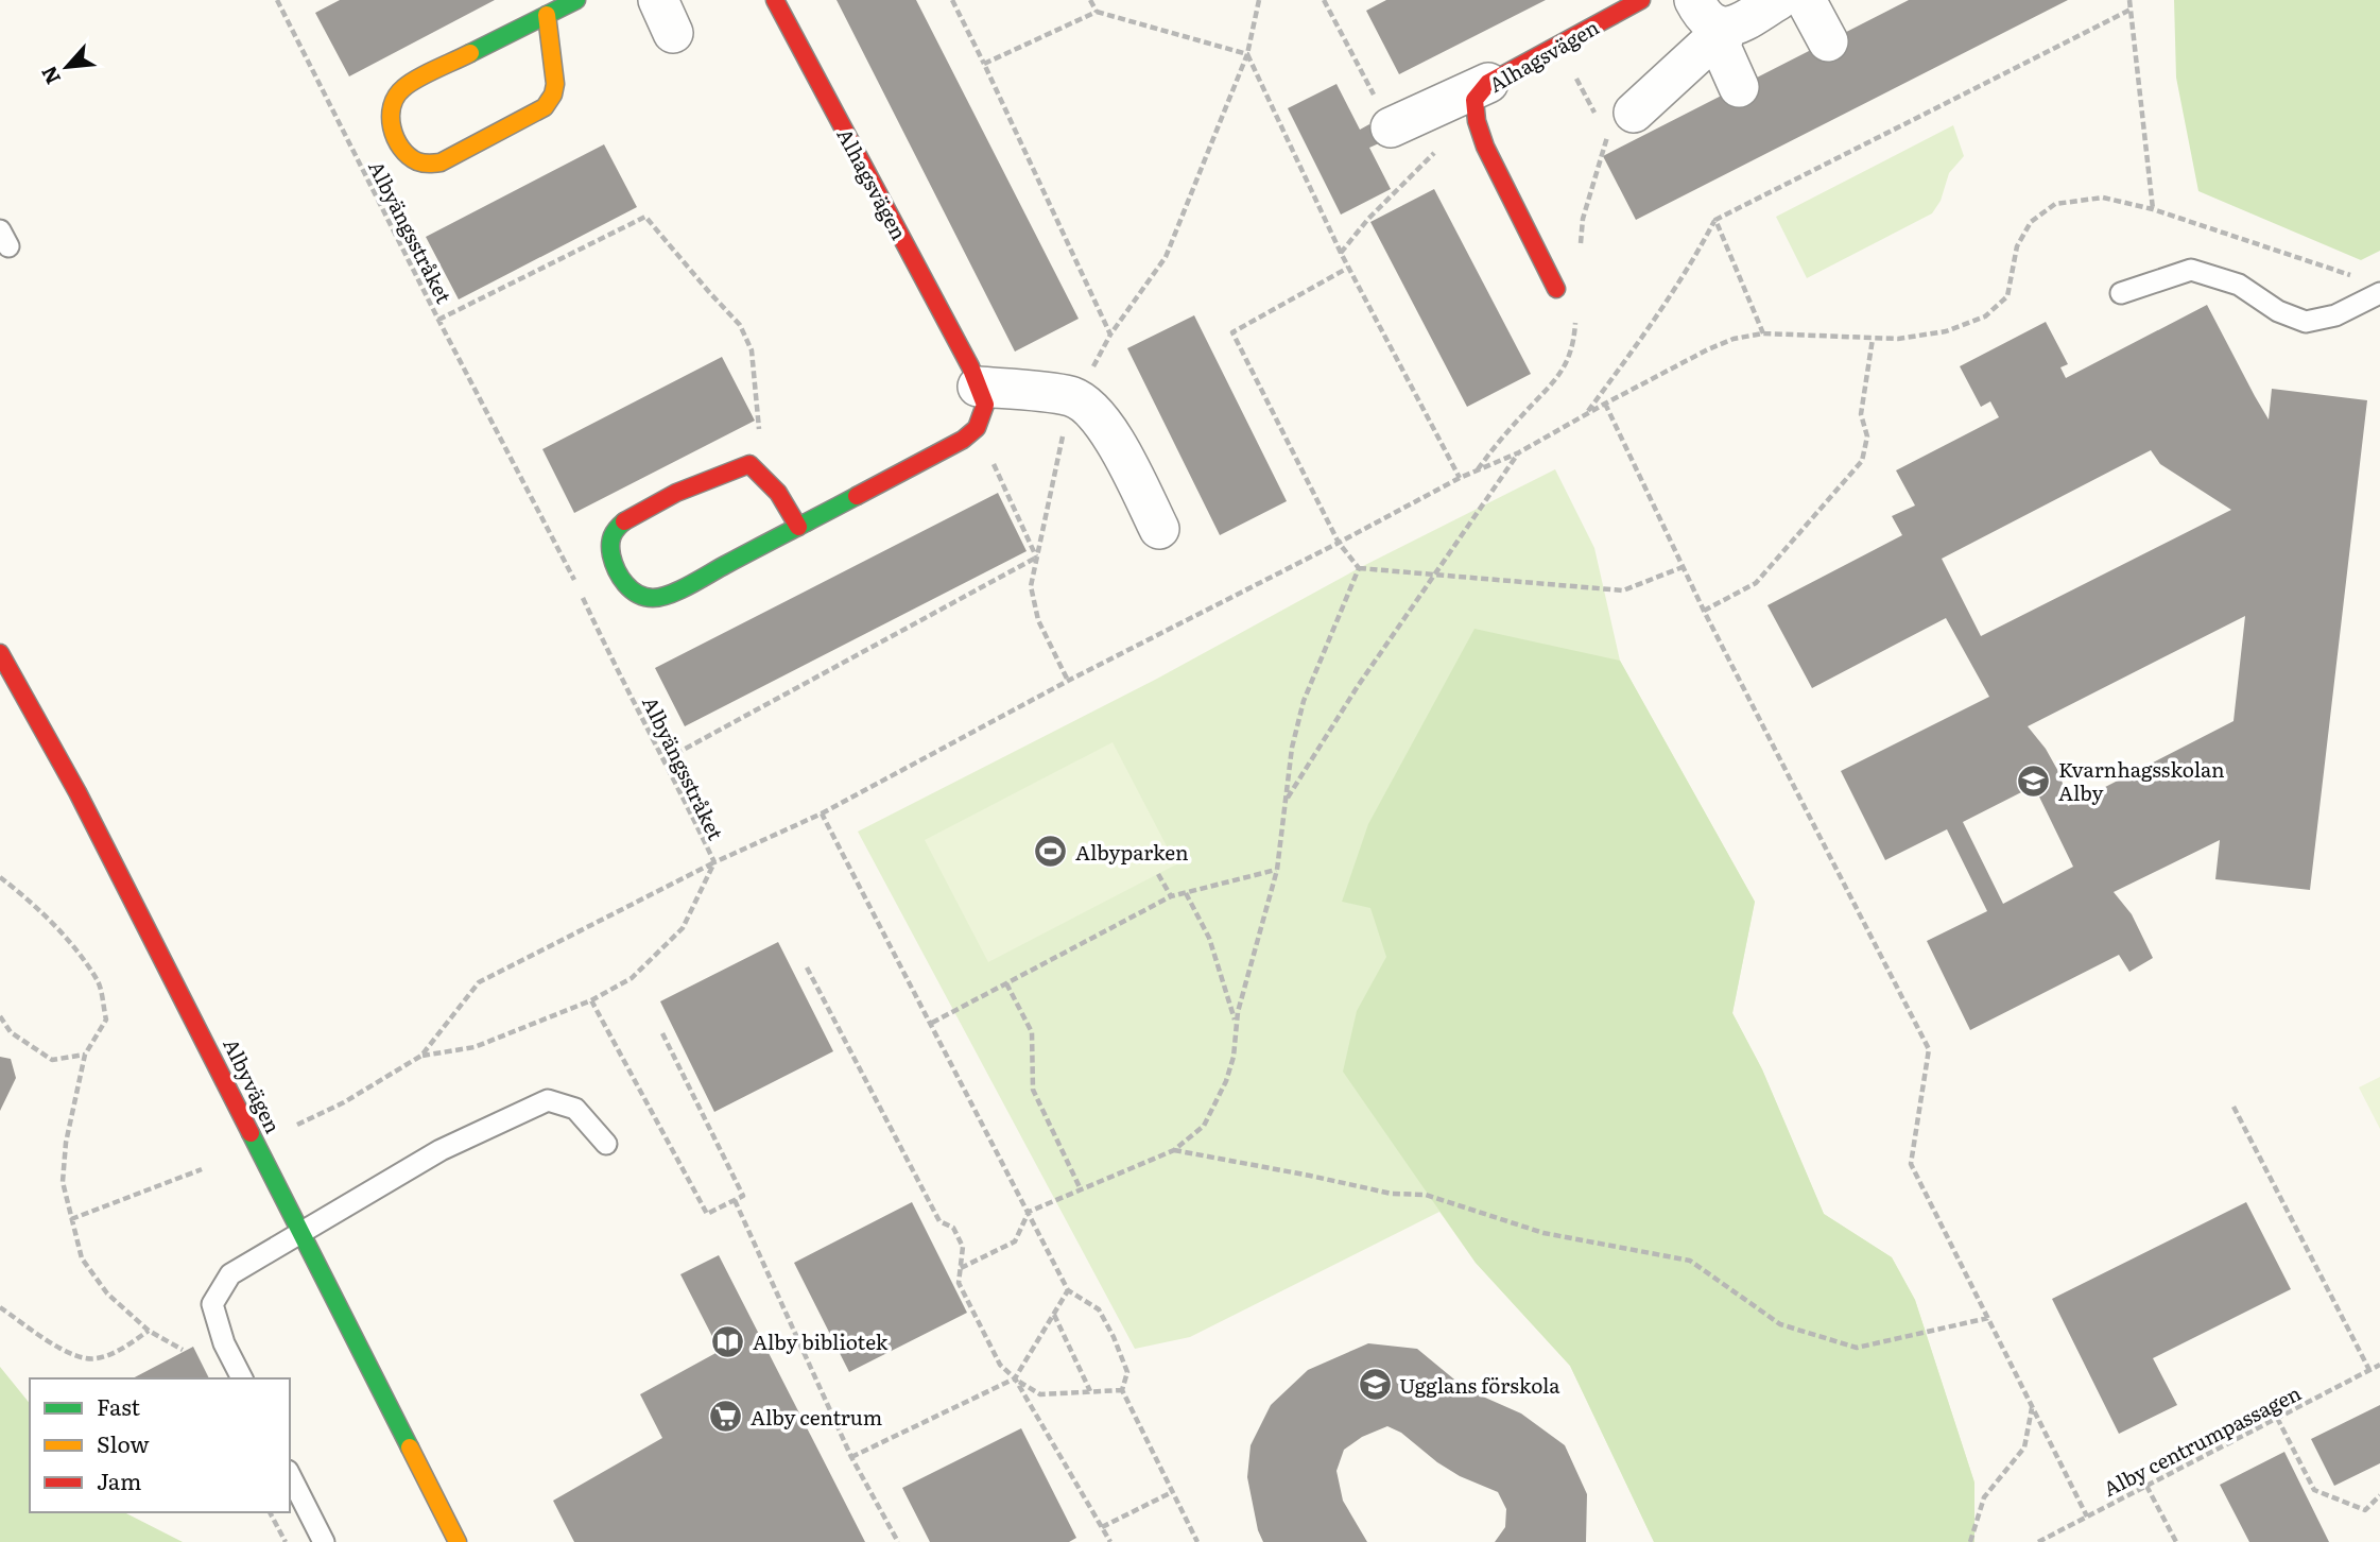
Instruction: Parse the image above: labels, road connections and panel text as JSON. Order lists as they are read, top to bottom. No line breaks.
{"streets":{"street":["Alhagsvägen","Albyvägen"],"path":["Albyängsstråket","Alby centrumpassagen"]},"places":{"school or university":["Kvarnhagsskolan Alby","Ugglans förskola"],"sports":["Albyparken"],"library":["Alby bibliotek"],"supermarket":["Alby centrum"]},"legend":["Fast","Slow","Jam"],"north":"bottom left"}
